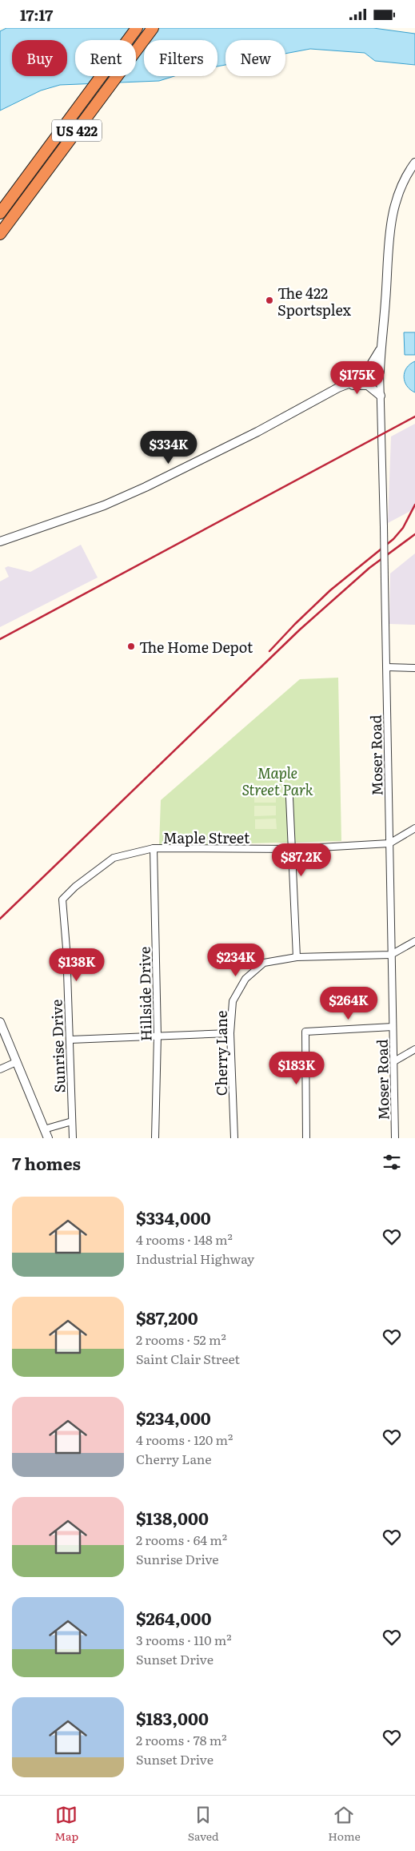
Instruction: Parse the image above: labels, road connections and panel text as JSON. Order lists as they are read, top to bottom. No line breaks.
{"streets":{"highway":["US 422"],"street":["Moser Road","Maple Street","Hillside Drive","Sunrise Drive","Cherry Lane"]},"crossings":[["Moser Road","Maple Street"],["Moser Road","Cherry Lane"],["Maple Street","Hillside Drive"],["Maple Street","Sunrise Drive"]],"parks":["Maple Street Park"],"places":["The 422 Sportsplex","The Home Depot"],"page":{"status":"17:17","chip":["Buy","Rent","Filters","New"],"price":["$175K","$334K","$87.2K","$234K","$138K","$264K","$183K"],"heading":"7 homes","list":[{"name":"$334,000","note":"4 rooms · 148 m² · Industrial Highway"},{"name":"$87,200","note":"2 rooms · 52 m² · Saint Clair Street"},{"name":"$234,000","note":"4 rooms · 120 m² · Cherry Lane"},{"name":"$138,000","note":"2 rooms · 64 m² · Sunrise Drive"},{"name":"$264,000","note":"3 rooms · 110 m² · Sunset Drive"},{"name":"$183,000","note":"2 rooms · 78 m² · Sunset Drive"}],"tabs":["Map","Saved","Home"]}}
